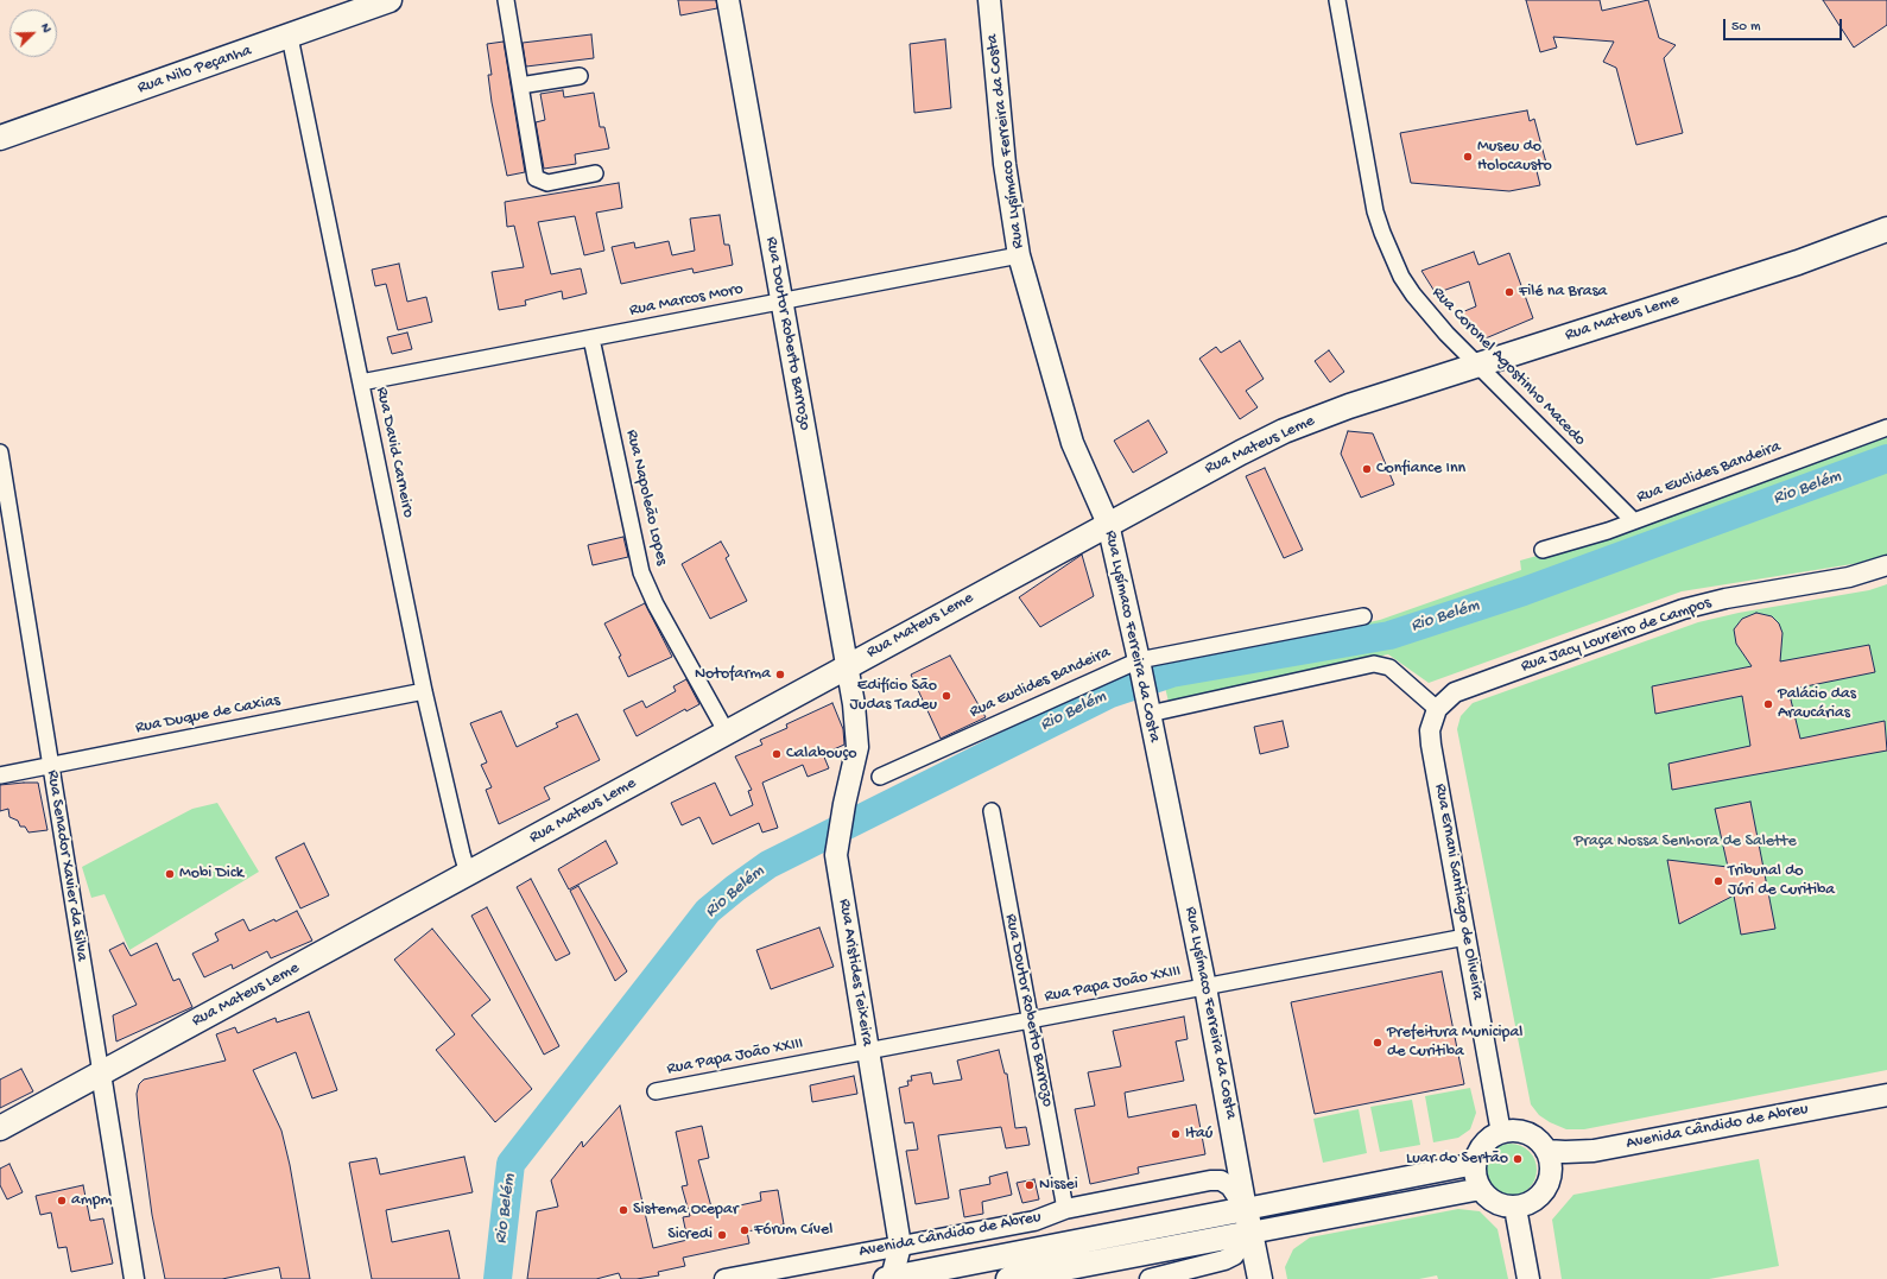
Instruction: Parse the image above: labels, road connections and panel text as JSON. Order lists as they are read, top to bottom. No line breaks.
{"streets":{"main road":["Rua Nilo Peçanha","Rua Lysímaco Ferreira da Costa","Rua Mateus Leme","Rua Doutor Roberto Barrozo","Rua Aristides Teixeira","Avenida Cândido de Abreu"],"street":["Rua Marcos Moro","Rua Coronel Agostinho Macedo","Rua David Carneiro","Rua Euclides Bandeira","Rua Napoleão Lopes","Rua Jacy Loureiro de Campos","Rua Duque de Caxias","Rua Senador Xavier da Silva","Rua Ernani Santiago de Oliveira","Rua Papa João XXIII"]},"crossings":[["Rua Nilo Peçanha","Rua David Carneiro"],["Rua Lysímaco Ferreira da Costa","Rua Marcos Moro"],["Rua Lysímaco Ferreira da Costa","Rua Mateus Leme"],["Rua Lysímaco Ferreira da Costa","Rua Euclides Bandeira"],["Rua Lysímaco Ferreira da Costa","Rua Papa João XXIII"],["Rua Lysímaco Ferreira da Costa","Avenida Cândido de Abreu"],["Rua Marcos Moro","Rua Doutor Roberto Barrozo"],["Rua Marcos Moro","Rua David Carneiro"],["Rua Marcos Moro","Rua Napoleão Lopes"],["Rua Mateus Leme","Rua Doutor Roberto Barrozo"],["Rua Mateus Leme","Rua Coronel Agostinho Macedo"],["Rua Mateus Leme","Rua David Carneiro"],["Rua Mateus Leme","Rua Napoleão Lopes"],["Rua Mateus Leme","Rua Senador Xavier da Silva"],["Rua Mateus Leme","Rua Aristides Teixeira"],["Rua Doutor Roberto Barrozo","Rua Aristides Teixeira"],["Rua Doutor Roberto Barrozo","Rua Papa João XXIII"],["Rua Doutor Roberto Barrozo","Avenida Cândido de Abreu"],["Rua Coronel Agostinho Macedo","Rua Euclides Bandeira"],["Rua David Carneiro","Rua Duque de Caxias"],["Rua Jacy Loureiro de Campos","Rua Ernani Santiago de Oliveira"],["Rua Duque de Caxias","Rua Senador Xavier da Silva"],["Rua Ernani Santiago de Oliveira","Rua Papa João XXIII"],["Rua Ernani Santiago de Oliveira","Avenida Cândido de Abreu"],["Rua Aristides Teixeira","Rua Papa João XXIII"],["Rua Aristides Teixeira","Avenida Cândido de Abreu"]],"water":["Rio Belém"],"parks":["Praça Nossa Senhora de Salette"],"places":["Museu do Holocausto","Filé na Brasa","Confiance Inn","Notofarma","Edifício São Judas Tadeu","Palácio das Araucárias","Calabouço","Mobi Dick","Tribunal do Júri de Curitiba","Prefeitura Municipal de Curitiba","Itaú","Luar do Sertão","Nissei","ampm","Sistema Ocepar","Fórum Cível","Sicredi"],"scale_bar":"50 m","north":"top right"}
